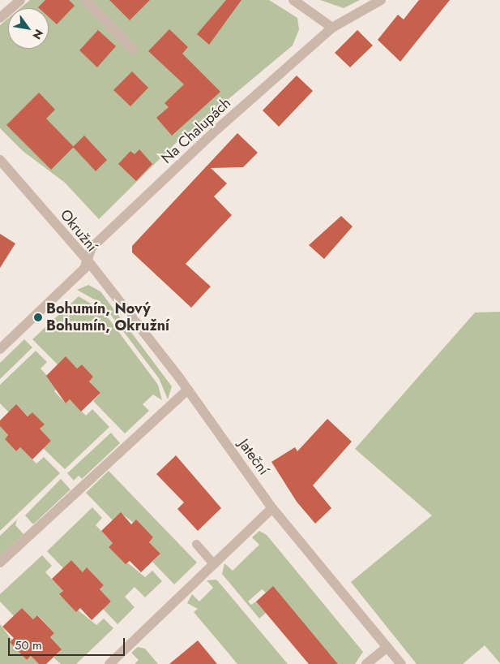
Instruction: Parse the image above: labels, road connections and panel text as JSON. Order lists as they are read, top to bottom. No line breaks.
{"streets":{"street":["Na Chalupách","Okružní","Jateční"]},"crossings":[["Na Chalupách","Okružní"],["Na Chalupách","Jateční"],["Okružní","Jateční"]],"places":["Bohumín, Nový Bohumín, Okružní"],"scale_bar":"50 m","north":"bottom right"}
